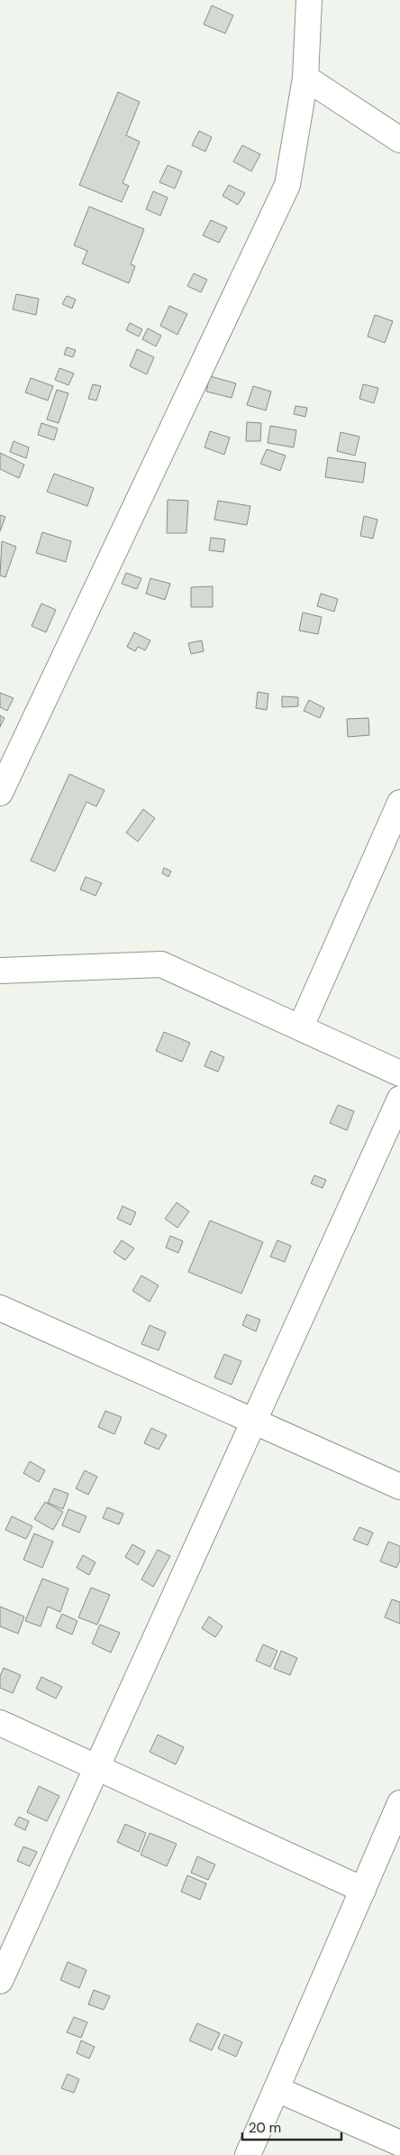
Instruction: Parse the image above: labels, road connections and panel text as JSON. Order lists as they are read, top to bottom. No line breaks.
{"scale_bar":"20 m"}
